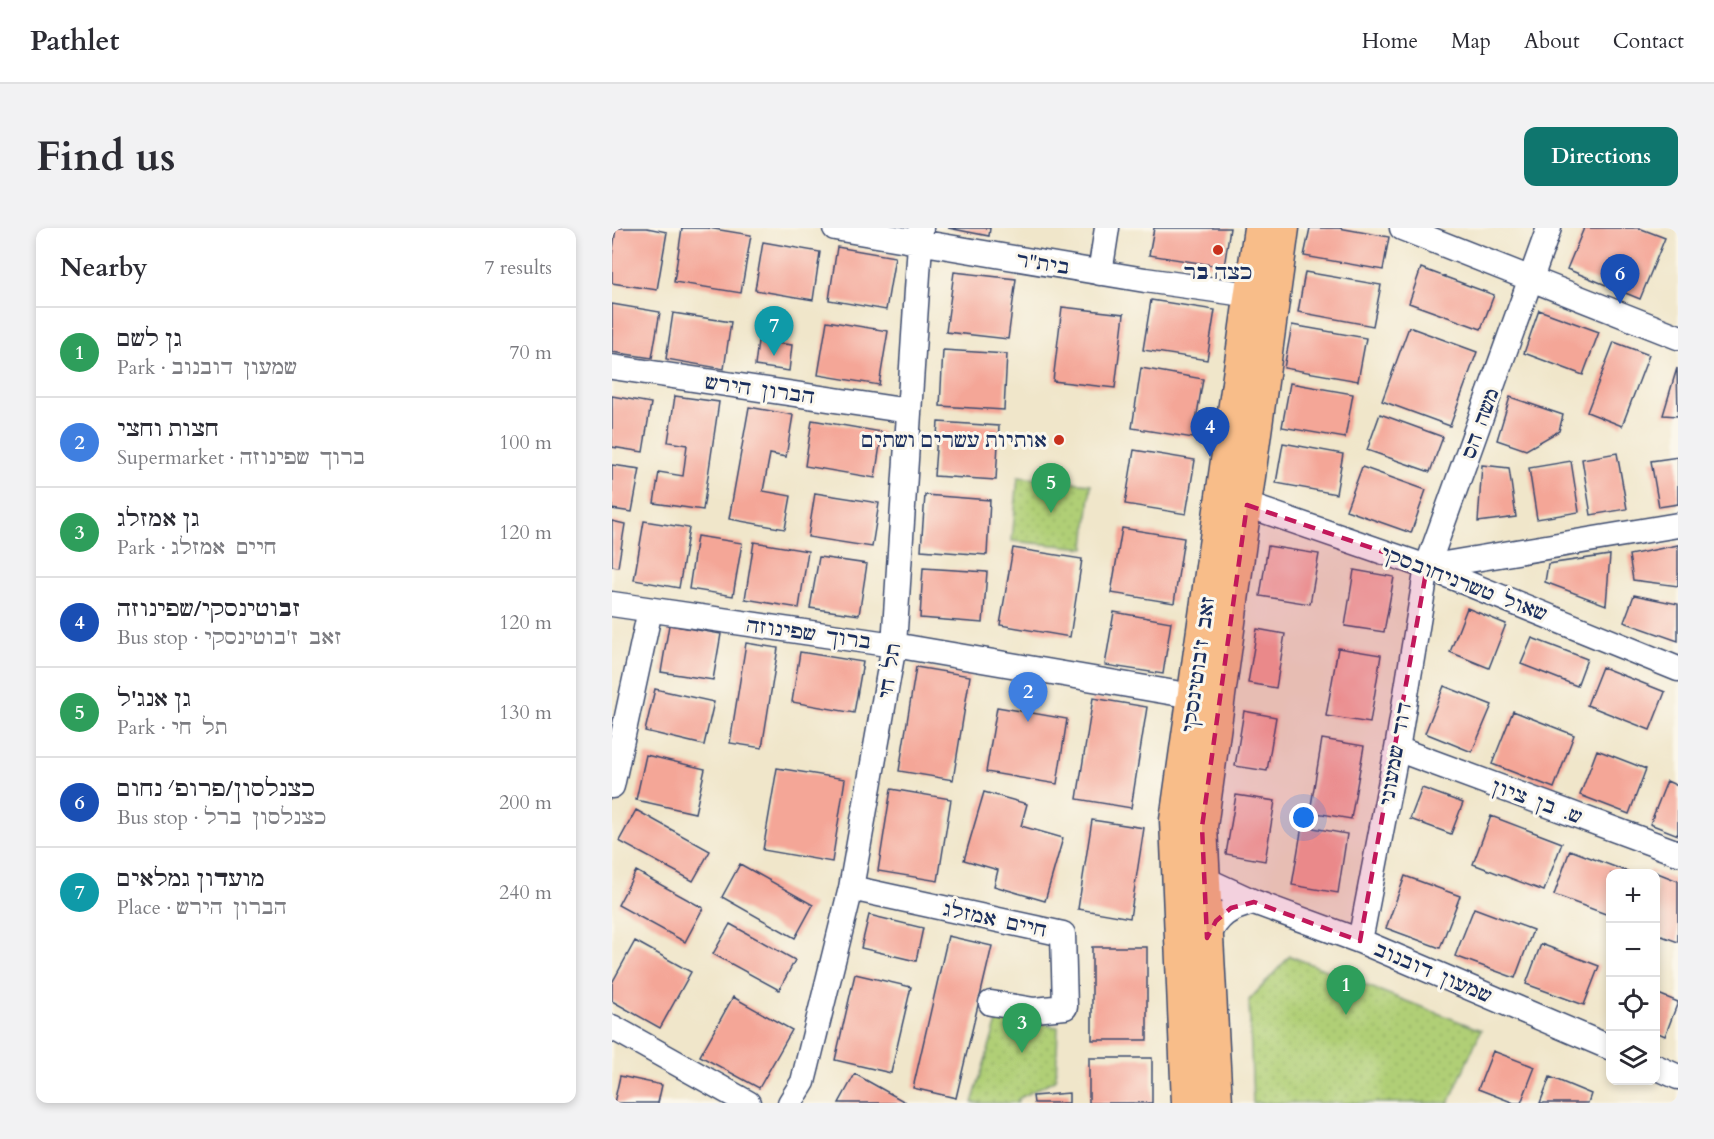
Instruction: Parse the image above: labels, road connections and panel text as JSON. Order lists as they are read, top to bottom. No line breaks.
{"streets":{"main road":["זאב ז'בוטינסקי"],"street":["בית\"ר","הברון הירש","משה הס","שאול טשרניחובסקי","ברוך שפינוזה","תל חי","דוד שמעוני","ש. בן ציון","חיים אמזלג","שמעון דובנוב"]},"crossings":[["בית\"ר","זאב ז'בוטינסקי"],["בית\"ר","תל חי"],["הברון הירש","תל חי"],["משה הס","שאול טשרניחובסקי"],["משה הס","דוד שמעוני"],["שאול טשרניחובסקי","זאב ז'בוטינסקי"],["שאול טשרניחובסקי","דוד שמעוני"],["ברוך שפינוזה","זאב ז'בוטינסקי"],["ברוך שפינוזה","תל חי"],["זאב ז'בוטינסקי","שמעון דובנוב"],["תל חי","חיים אמזלג"],["דוד שמעוני","ש. בן ציון"],["דוד שמעוני","שמעון דובנוב"]],"places":["כצה בר","אותיות עשרים ושתים"],"page":{"header":"Pathlet","nav":["Home","Map","About","Contact"],"buttons":"Directions","title":"Find us","heading":["Nearby","7 results"],"pins":["6","7","4","5","2","1","3"],"list":[{"mark":"1","name":"גן לשם","note":"Park · שמעון דובנוב","value":"70 m"},{"mark":"2","name":"חצות וחצי","note":"Supermarket · ברוך שפינוזה","value":"100 m"},{"mark":"3","name":"גן אמזלג","note":"Park · חיים אמזלג","value":"120 m"},{"mark":"4","name":"זבוטינסקי/שפינוזה","note":"Bus stop · זאב ז'בוטינסקי","value":"120 m"},{"mark":"5","name":"גן אנג'ל","note":"Park · תל חי","value":"130 m"},{"mark":"6","name":"כצנלסון/פרופ׳ נחום","note":"Bus stop · כצנלסון ברל","value":"200 m"},{"mark":"7","name":"מועדון גמלאים","note":"Place · הברון הירש","value":"240 m"}],"map_buttons":["+","−"]}}
